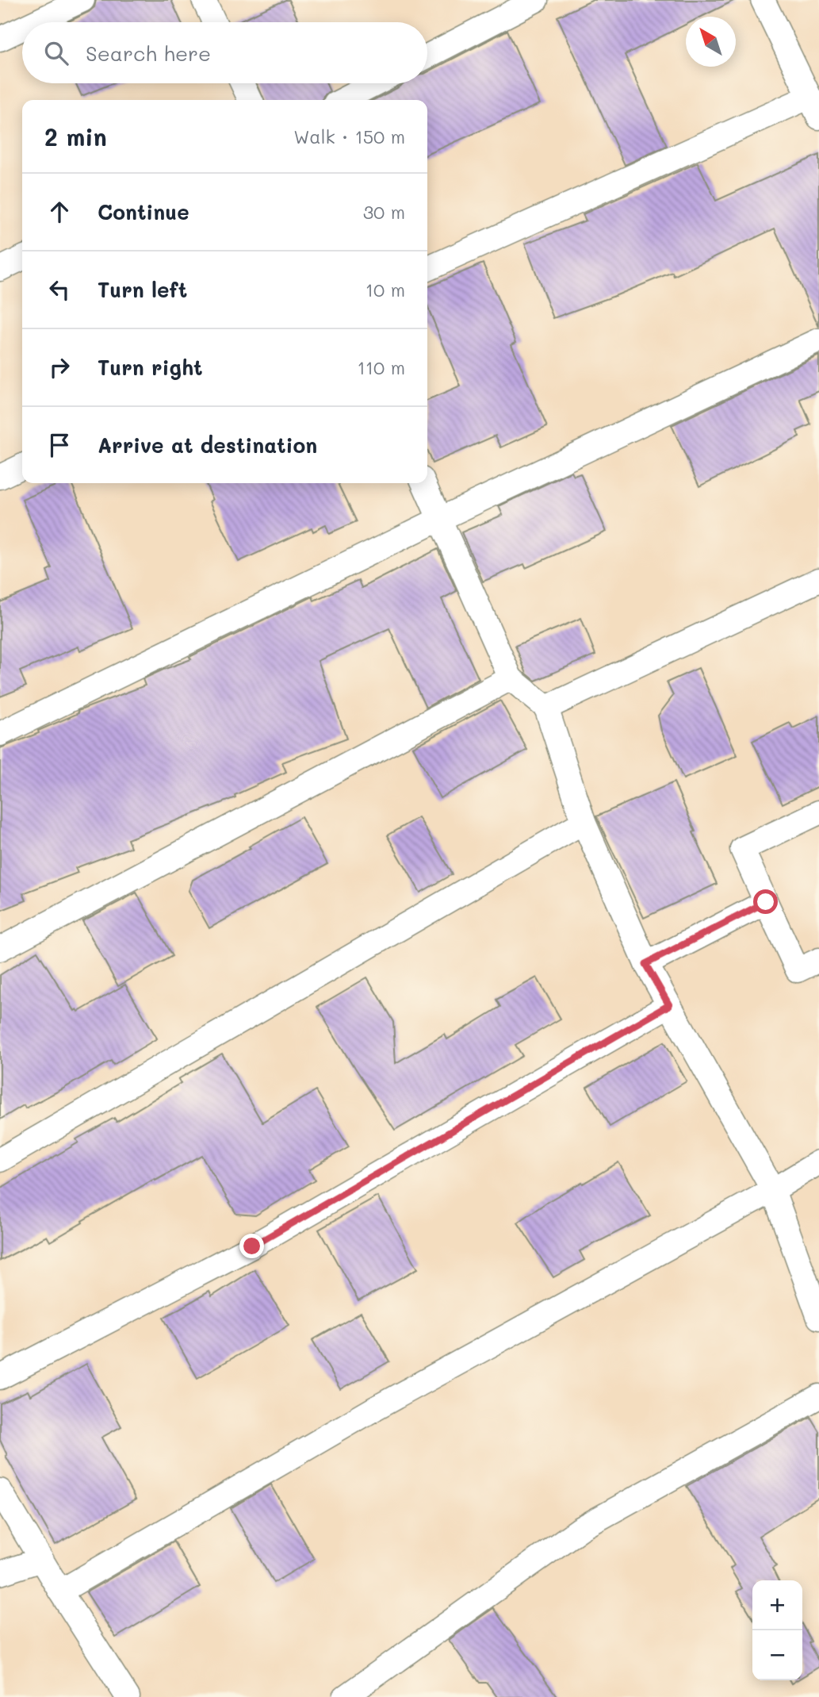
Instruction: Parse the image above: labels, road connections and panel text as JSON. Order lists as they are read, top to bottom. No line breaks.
{"north":"top left","page":{"search":"Search here","heading":["2 min","Walk · 150 m"],"list":[["Continue","30 m"],["Turn left","10 m"],["Turn right","110 m"],"Arrive at destination"],"map_buttons":["+","−"]}}
